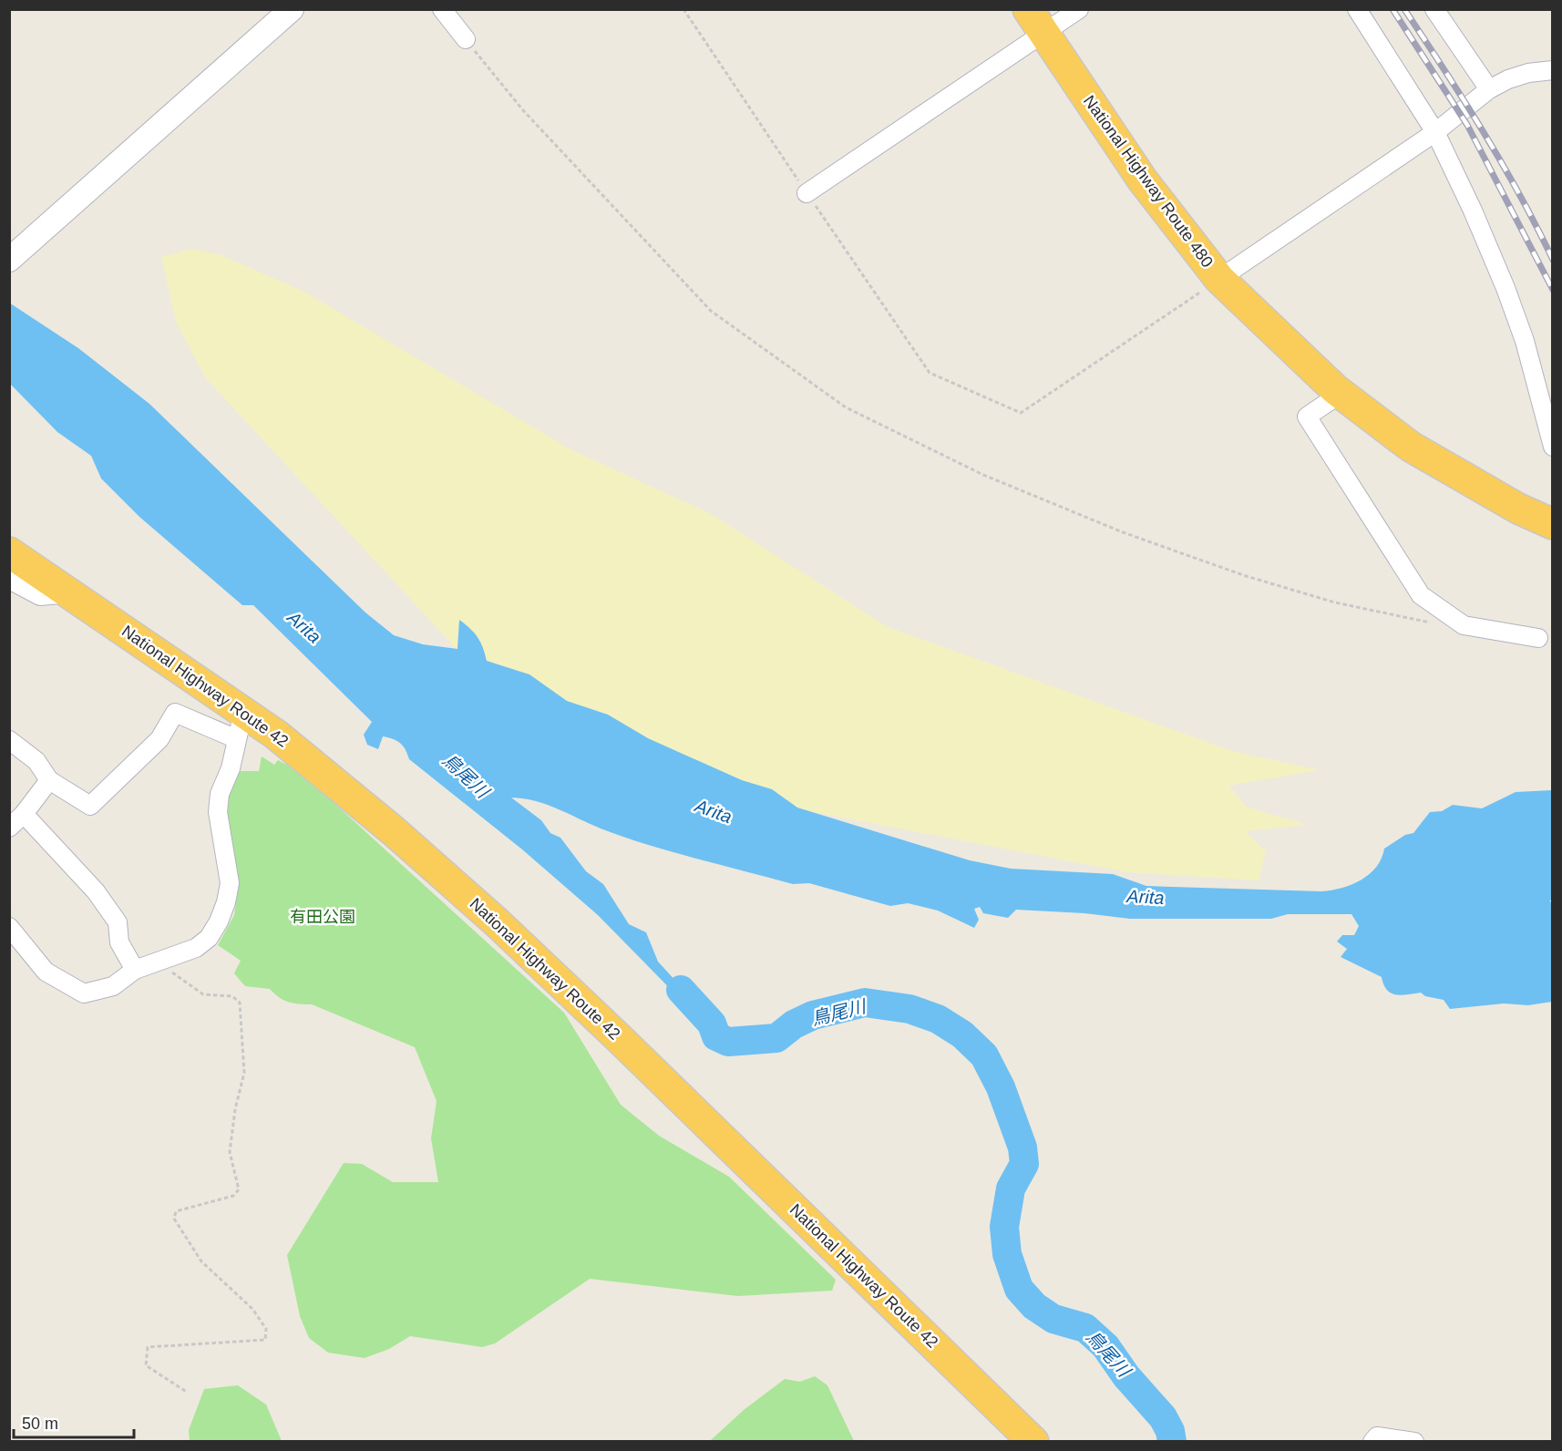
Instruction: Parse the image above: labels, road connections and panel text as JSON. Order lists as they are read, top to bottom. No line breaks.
{"streets":{"highway":["National Highway Route 480","National Highway Route 42"]},"water":["Arita","鳥尾川"],"parks":["有田公園"],"scale_bar":"50 m"}
